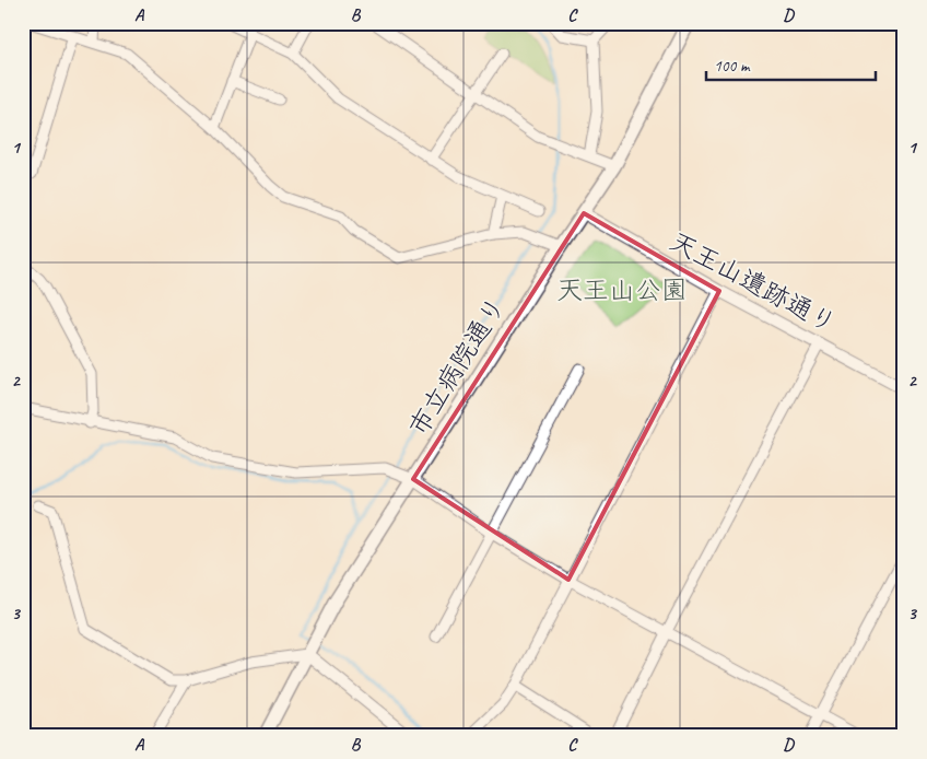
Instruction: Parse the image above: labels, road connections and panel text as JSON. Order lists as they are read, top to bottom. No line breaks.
{"streets":{"main road":["市立病院通り"],"street":["天王山遺跡通り"]},"crossings":[["天王山遺跡通り","市立病院通り"]],"parks":["天王山公園"],"scale_bar":"100 m","grid":{"columns":["A","B","C","D"],"rows":["1","2","3"]}}
